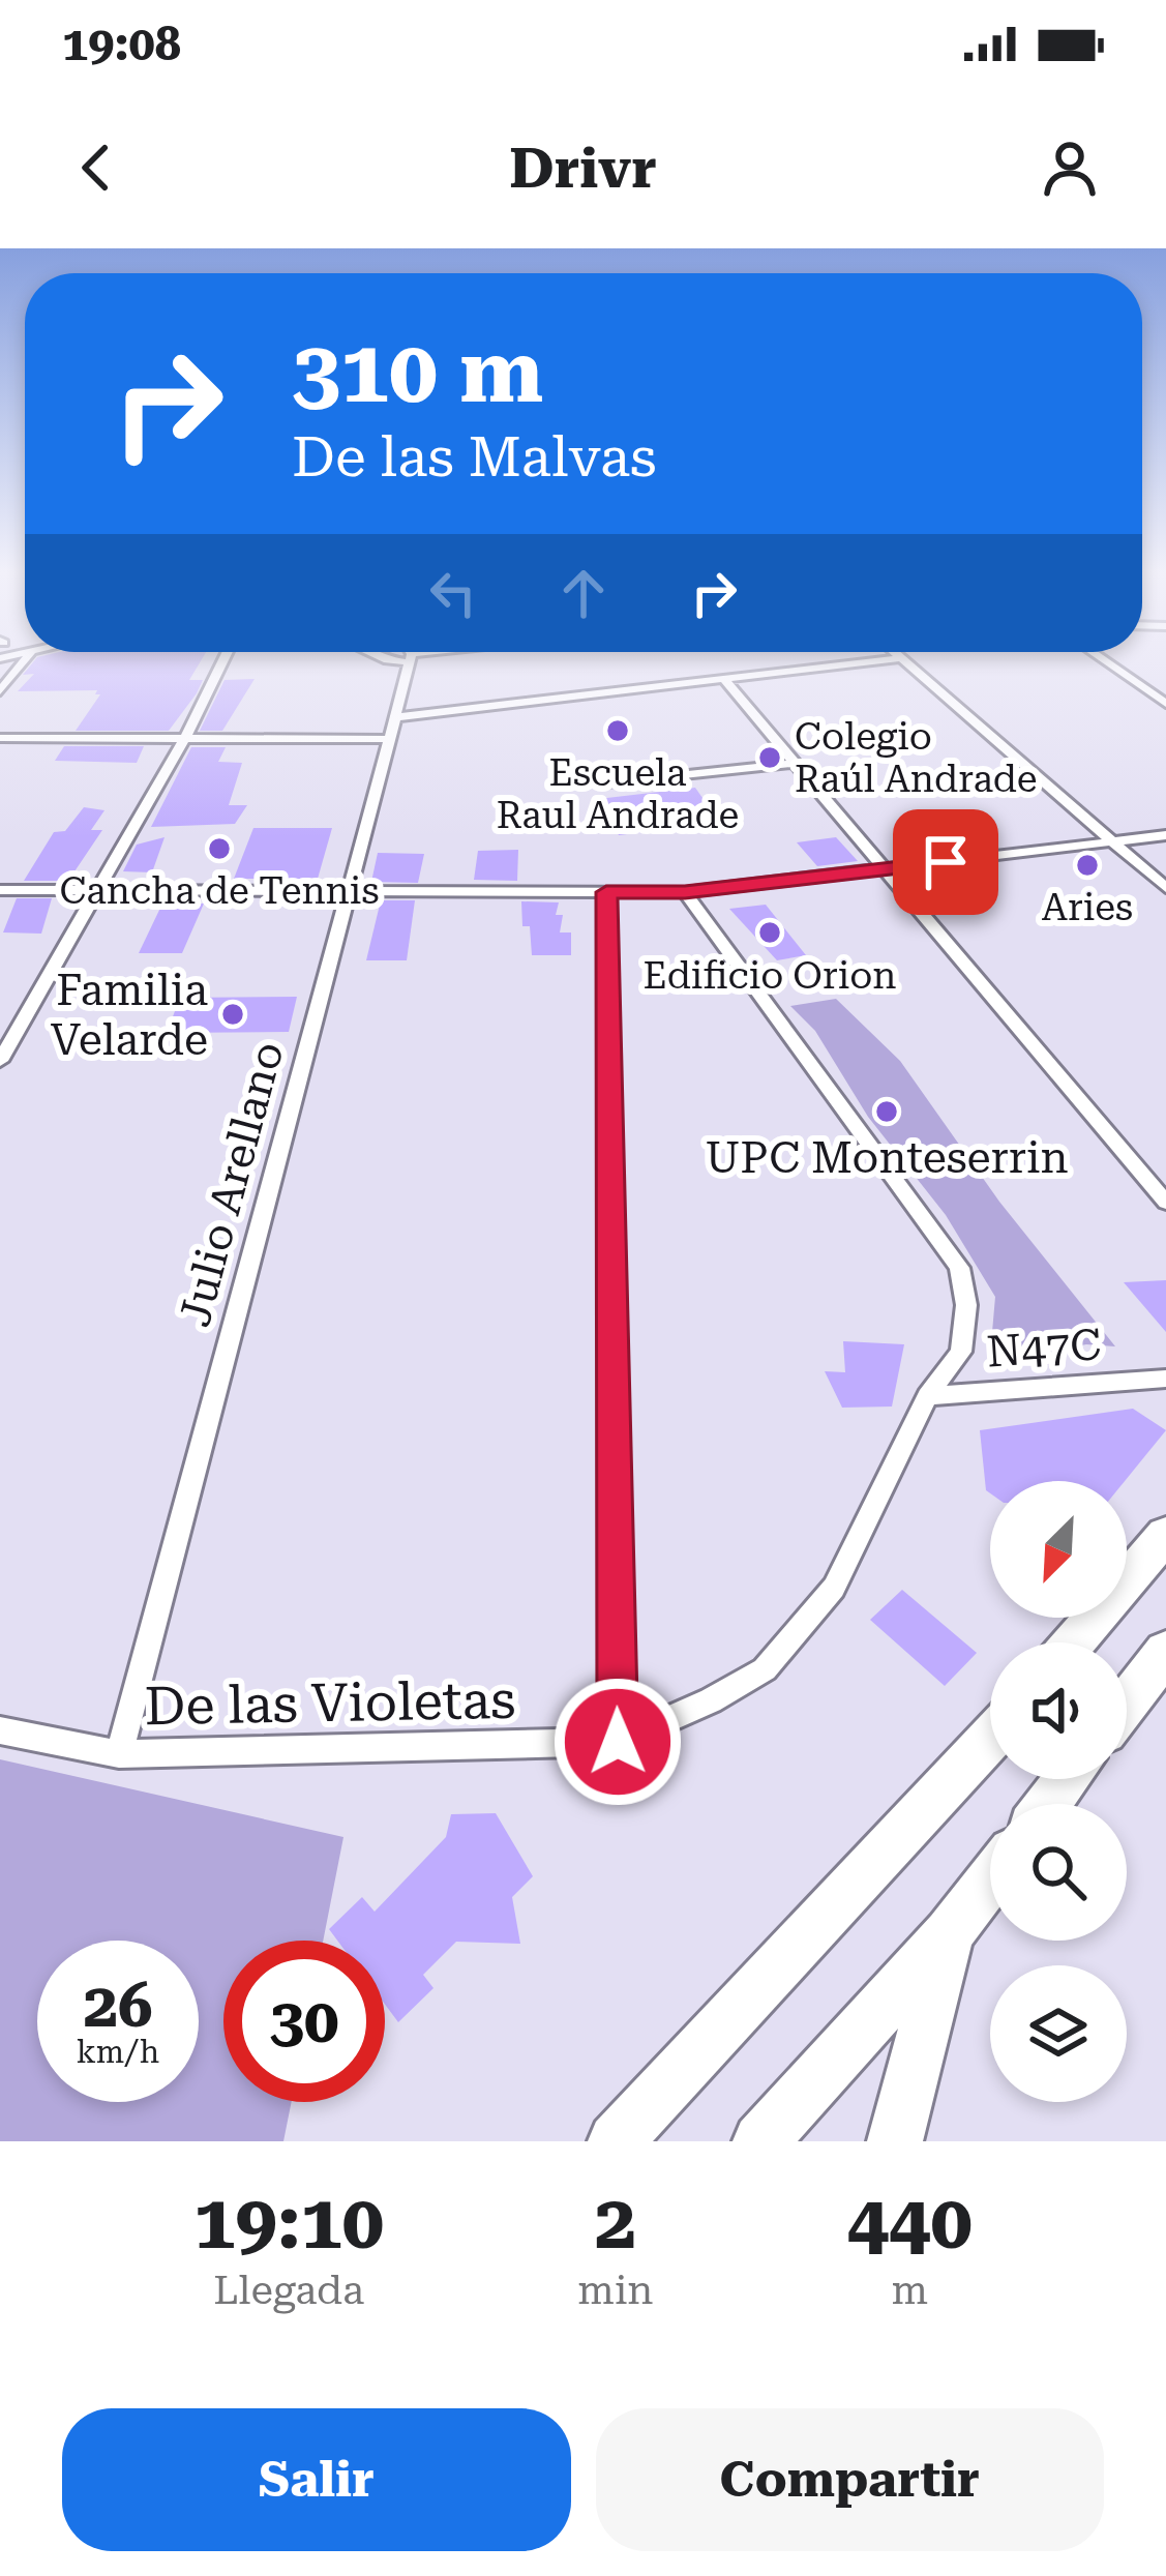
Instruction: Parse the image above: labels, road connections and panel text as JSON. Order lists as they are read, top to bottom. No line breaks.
{"streets":{"street":["Julio Arellano","N47C","De las Violetas"]},"crossings":[["Julio Arellano","De las Violetas"],["N47C","De las Violetas"]],"places":["Escuela Raul Andrade","Colegio Raúl Andrade","Cancha de Tennis","Aries","Edificio Orion","Familia Velarde","UPC Monteserrin"],"north":"bottom left","page":{"status":"19:08","header":"Drivr","turn":["310 m","De las Malvas"],"speed":"26 km/h","limit":"30","eta":["19:10","Llegada","2","min","440","m"],"buttons":["Salir","Compartir"]}}
